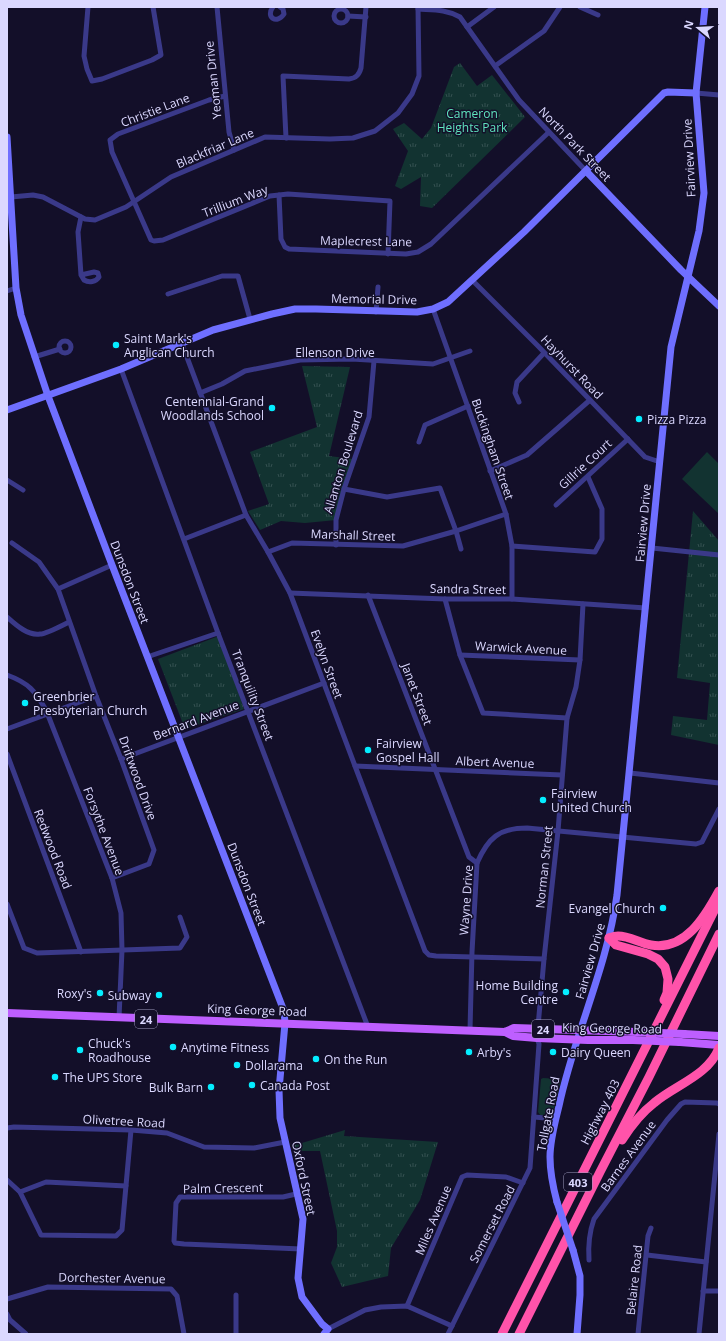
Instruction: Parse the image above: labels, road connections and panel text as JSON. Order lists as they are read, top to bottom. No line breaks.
{"streets":{"highway":["Highway 403","403"],"main road":["North Park Street","Fairview Drive","Memorial Drive","Dunsdon Street","King George Road","24","Tollgate Road","Oxford Street"],"street":["Yeoman Drive","Christie Lane","Blackfriar Lane","Trillium Way","Maplecrest Lane","Ellenson Drive","Hayhurst Road","Buckingham Street","Allanton Boulevard","Gillrie Court","Marshall Street","Sandra Street","Warwick Avenue","Evelyn Street","Janet Street","Tranquility Street","Bernard Avenue","Albert Avenue","Driftwood Drive","Forsythe Avenue","Redwood Road","Norman Street","Wayne Drive","Olivetree Road","Barnes Avenue","Palm Crescent","Miles Avenue","Somerset Road","Dorchester Avenue","Belaire Road"]},"crossings":[["Yeoman Drive","Christie Lane"],["Yeoman Drive","Blackfriar Lane"],["Christie Lane","Blackfriar Lane"],["Christie Lane","Trillium Way"],["North Park Street","Blackfriar Lane"],["North Park Street","Fairview Drive"],["North Park Street","Maplecrest Lane"],["North Park Street","Memorial Drive"],["Blackfriar Lane","Trillium Way"],["Blackfriar Lane","Dunsdon Street"],["Fairview Drive","Memorial Drive"],["Fairview Drive","Hayhurst Road"],["Fairview Drive","Sandra Street"],["Fairview Drive","Wayne Drive"],["Fairview Drive","King George Road"],["Fairview Drive","Tollgate Road"],["Trillium Way","Maplecrest Lane"],["Memorial Drive","Hayhurst Road"],["Memorial Drive","Buckingham Street"],["Memorial Drive","Dunsdon Street"],["Memorial Drive","Evelyn Street"],["Memorial Drive","Tranquility Street"],["Ellenson Drive","Buckingham Street"],["Ellenson Drive","Allanton Boulevard"],["Ellenson Drive","Evelyn Street"],["Hayhurst Road","Gillrie Court"],["Buckingham Street","Marshall Street"],["Buckingham Street","Sandra Street"],["Allanton Boulevard","Marshall Street"],["Marshall Street","Evelyn Street"],["Dunsdon Street","Bernard Avenue"],["Dunsdon Street","King George Road"],["Dunsdon Street","Oxford Street"],["Sandra Street","Evelyn Street"],["Sandra Street","Janet Street"],["Sandra Street","Norman Street"],["Warwick Avenue","Norman Street"],["Evelyn Street","Bernard Avenue"],["Evelyn Street","Albert Avenue"],["Evelyn Street","Norman Street"],["Evelyn Street","Wayne Drive"],["Janet Street","Albert Avenue"],["Janet Street","Wayne Drive"],["Tranquility Street","Bernard Avenue"],["Tranquility Street","King George Road"],["Bernard Avenue","Driftwood Drive"],["Albert Avenue","Norman Street"],["Driftwood Drive","Forsythe Avenue"],["Forsythe Avenue","King George Road"],["Norman Street","Wayne Drive"],["Norman Street","King George Road"],["Norman Street","Somerset Road"],["Wayne Drive","King George Road"],["King George Road","Tollgate Road"],["King George Road","Oxford Street"],["King George Road","Somerset Road"],["Olivetree Road","Oxford Street"],["Oxford Street","Palm Crescent"],["Miles Avenue","Somerset Road"]],"parks":["Cameron Heights Park"],"places":["Saint Mark's Anglican Church","Centennial-Grand Woodlands School","Pizza Pizza","Greenbrier Presbyterian Church","Fairview Gospel Hall","Fairview United Church","Evangel Church","Home Building Centre","Roxy's","Subway","Anytime Fitness","Chuck's Roadhouse","Arby's","Dairy Queen","On the Run","Dollarama","The UPS Store","Canada Post","Bulk Barn"],"north":"left"}
